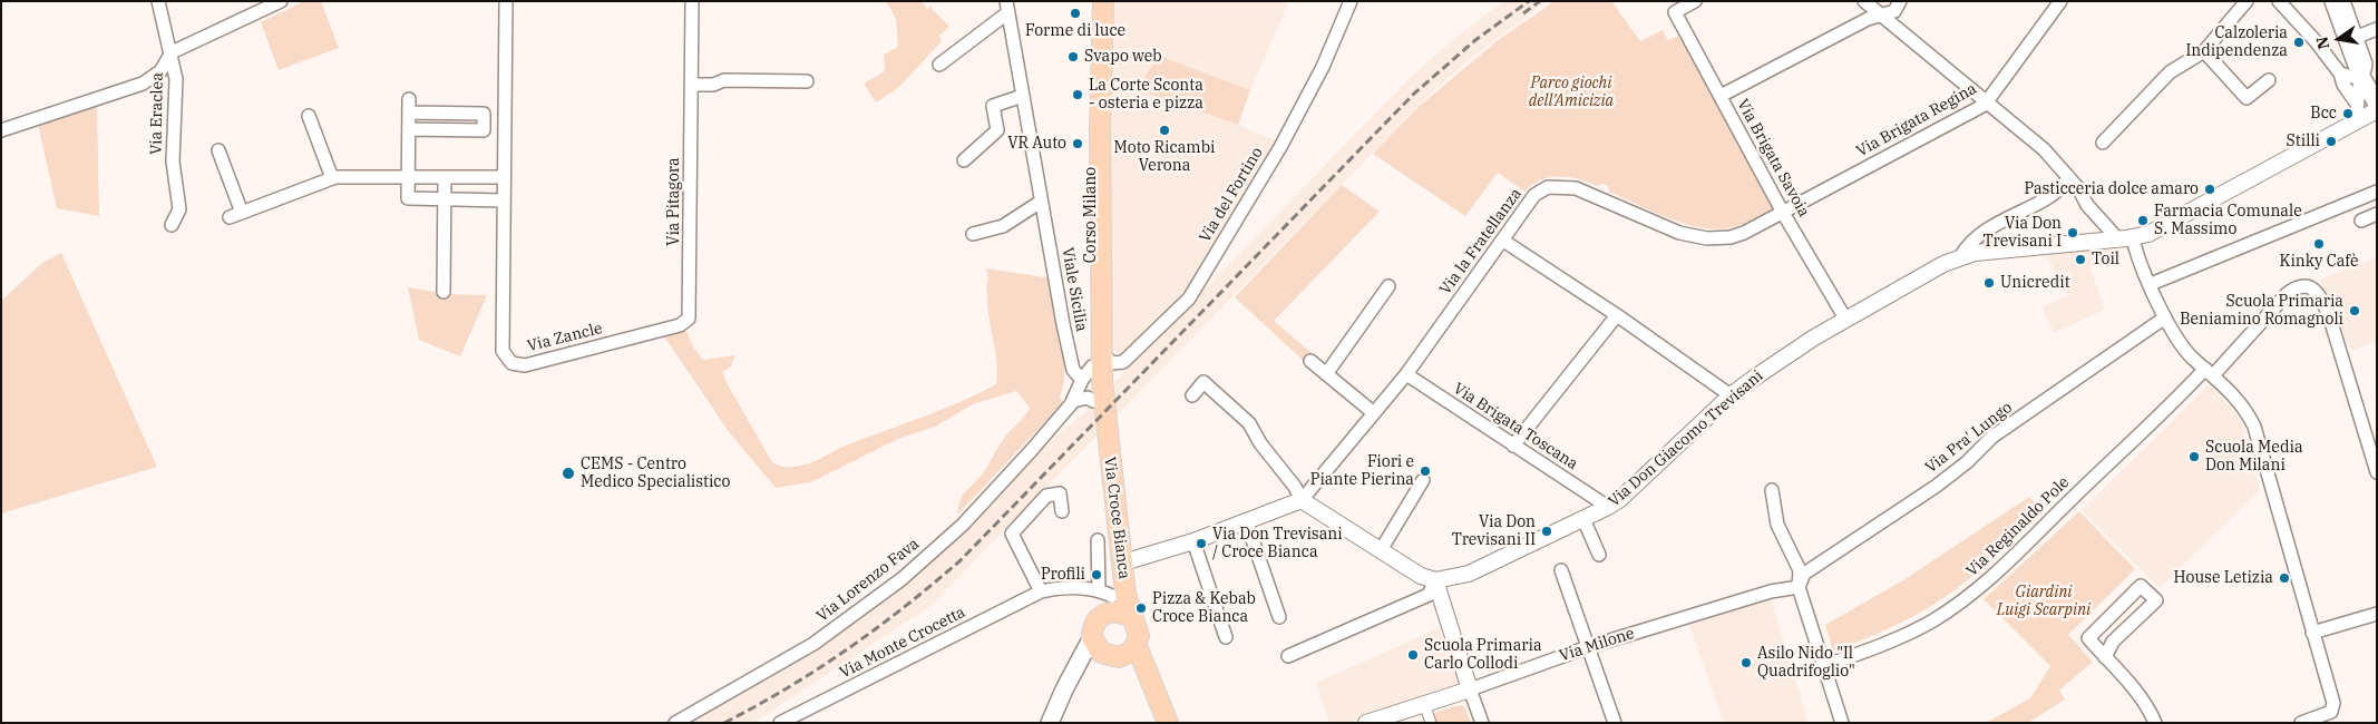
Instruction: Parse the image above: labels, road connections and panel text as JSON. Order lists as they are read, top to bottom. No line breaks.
{"streets":{"main road":["Corso Milano","Via Croce Bianca"],"street":["Via Eraclea","Via Brigata Regina","Via Brigata Savoia","Via del Fortino","Via Pitagora","Via la Fratellanza","Viale Sicilia","Via Zancle","Via Brigata Toscana","Via Pra' Lungo","Via Don Giacomo Trevisani","Via Reginaldo Pole","Via Lorenzo Fava","Via Monte Crocetta","Via Milone"]},"crossings":[["Via Brigata Regina","Via Brigata Savoia"],["Via Brigata Regina","Via la Fratellanza"],["Via Brigata Savoia","Via la Fratellanza"],["Via Brigata Savoia","Via Don Giacomo Trevisani"],["Via del Fortino","Corso Milano"],["Via del Fortino","Viale Sicilia"],["Via del Fortino","Via Lorenzo Fava"],["Via Pitagora","Via Zancle"],["Corso Milano","Viale Sicilia"],["Corso Milano","Via Croce Bianca"],["Corso Milano","Via Lorenzo Fava"],["Via la Fratellanza","Via Brigata Toscana"],["Viale Sicilia","Via Lorenzo Fava"],["Via Brigata Toscana","Via Don Giacomo Trevisani"],["Via Pra' Lungo","Via Milone"],["Via Croce Bianca","Via Monte Crocetta"]],"parks":["Parco giochi dell'Amicizia","Giardini Luigi Scarpini"],"places":["Forme di luce","Calzoleria Indipendenza","Svapo web","La Corte Sconta - osteria e pizza","Bcc","Moto Ricambi Verona","Stilli","VR Auto","Pasticceria dolce amaro","Farmacia Comunale S. Massimo","Via Don Trevisani I","Kinky Cafè","Toil","Unicredit","Scuola Primaria Beniamino Romagnoli","Scuola Media Don Milani","Fiori e Piante Pierina","CEMS - Centro Medico Specialistico","Via Don Trevisani II","Via Don Trevisani / Croce Bianca","Profili","House Letizia","Pizza & Kebab Croce Bianca","Scuola Primaria Carlo Collodi","Asilo Nido \"Il Quadrifoglio\""],"north":"left"}
